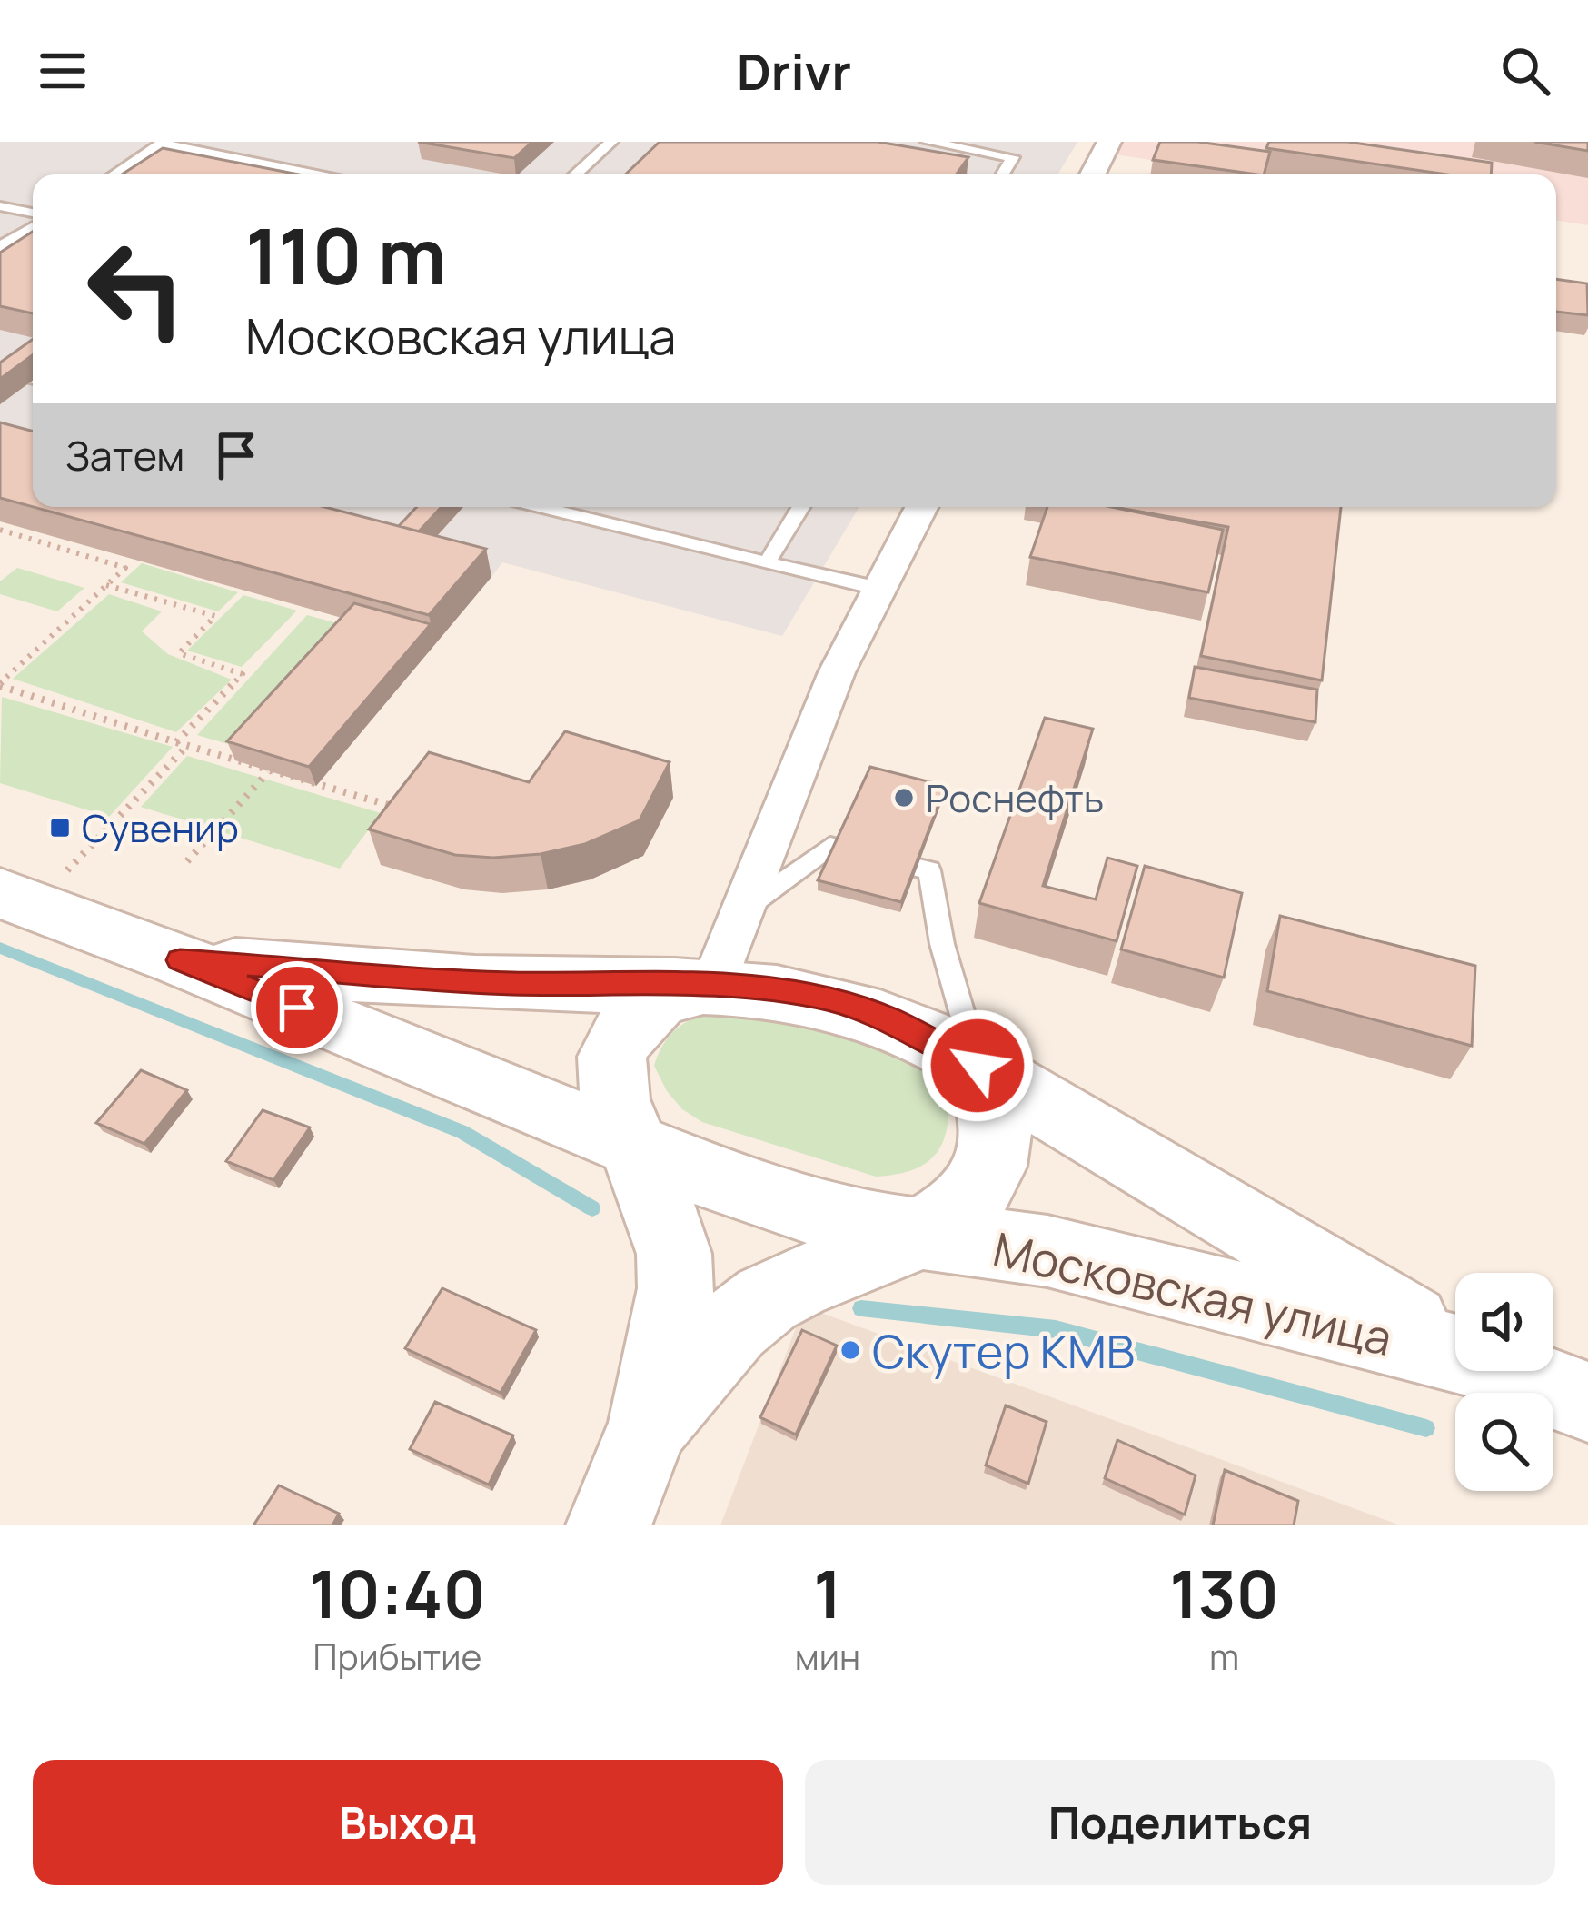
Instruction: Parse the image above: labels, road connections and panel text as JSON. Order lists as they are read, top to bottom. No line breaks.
{"streets":{"main road":["Московская улица"]},"places":{"other":["Роснефть","Скутер КМВ"],"transit":["Сувенир"]},"page":{"header":"Drivr","turn":["110 m","Московская улица"],"then":"Затем","eta":["10:40","Прибытие","1","мин","130","m"],"buttons":["Выход","Поделиться"]}}
